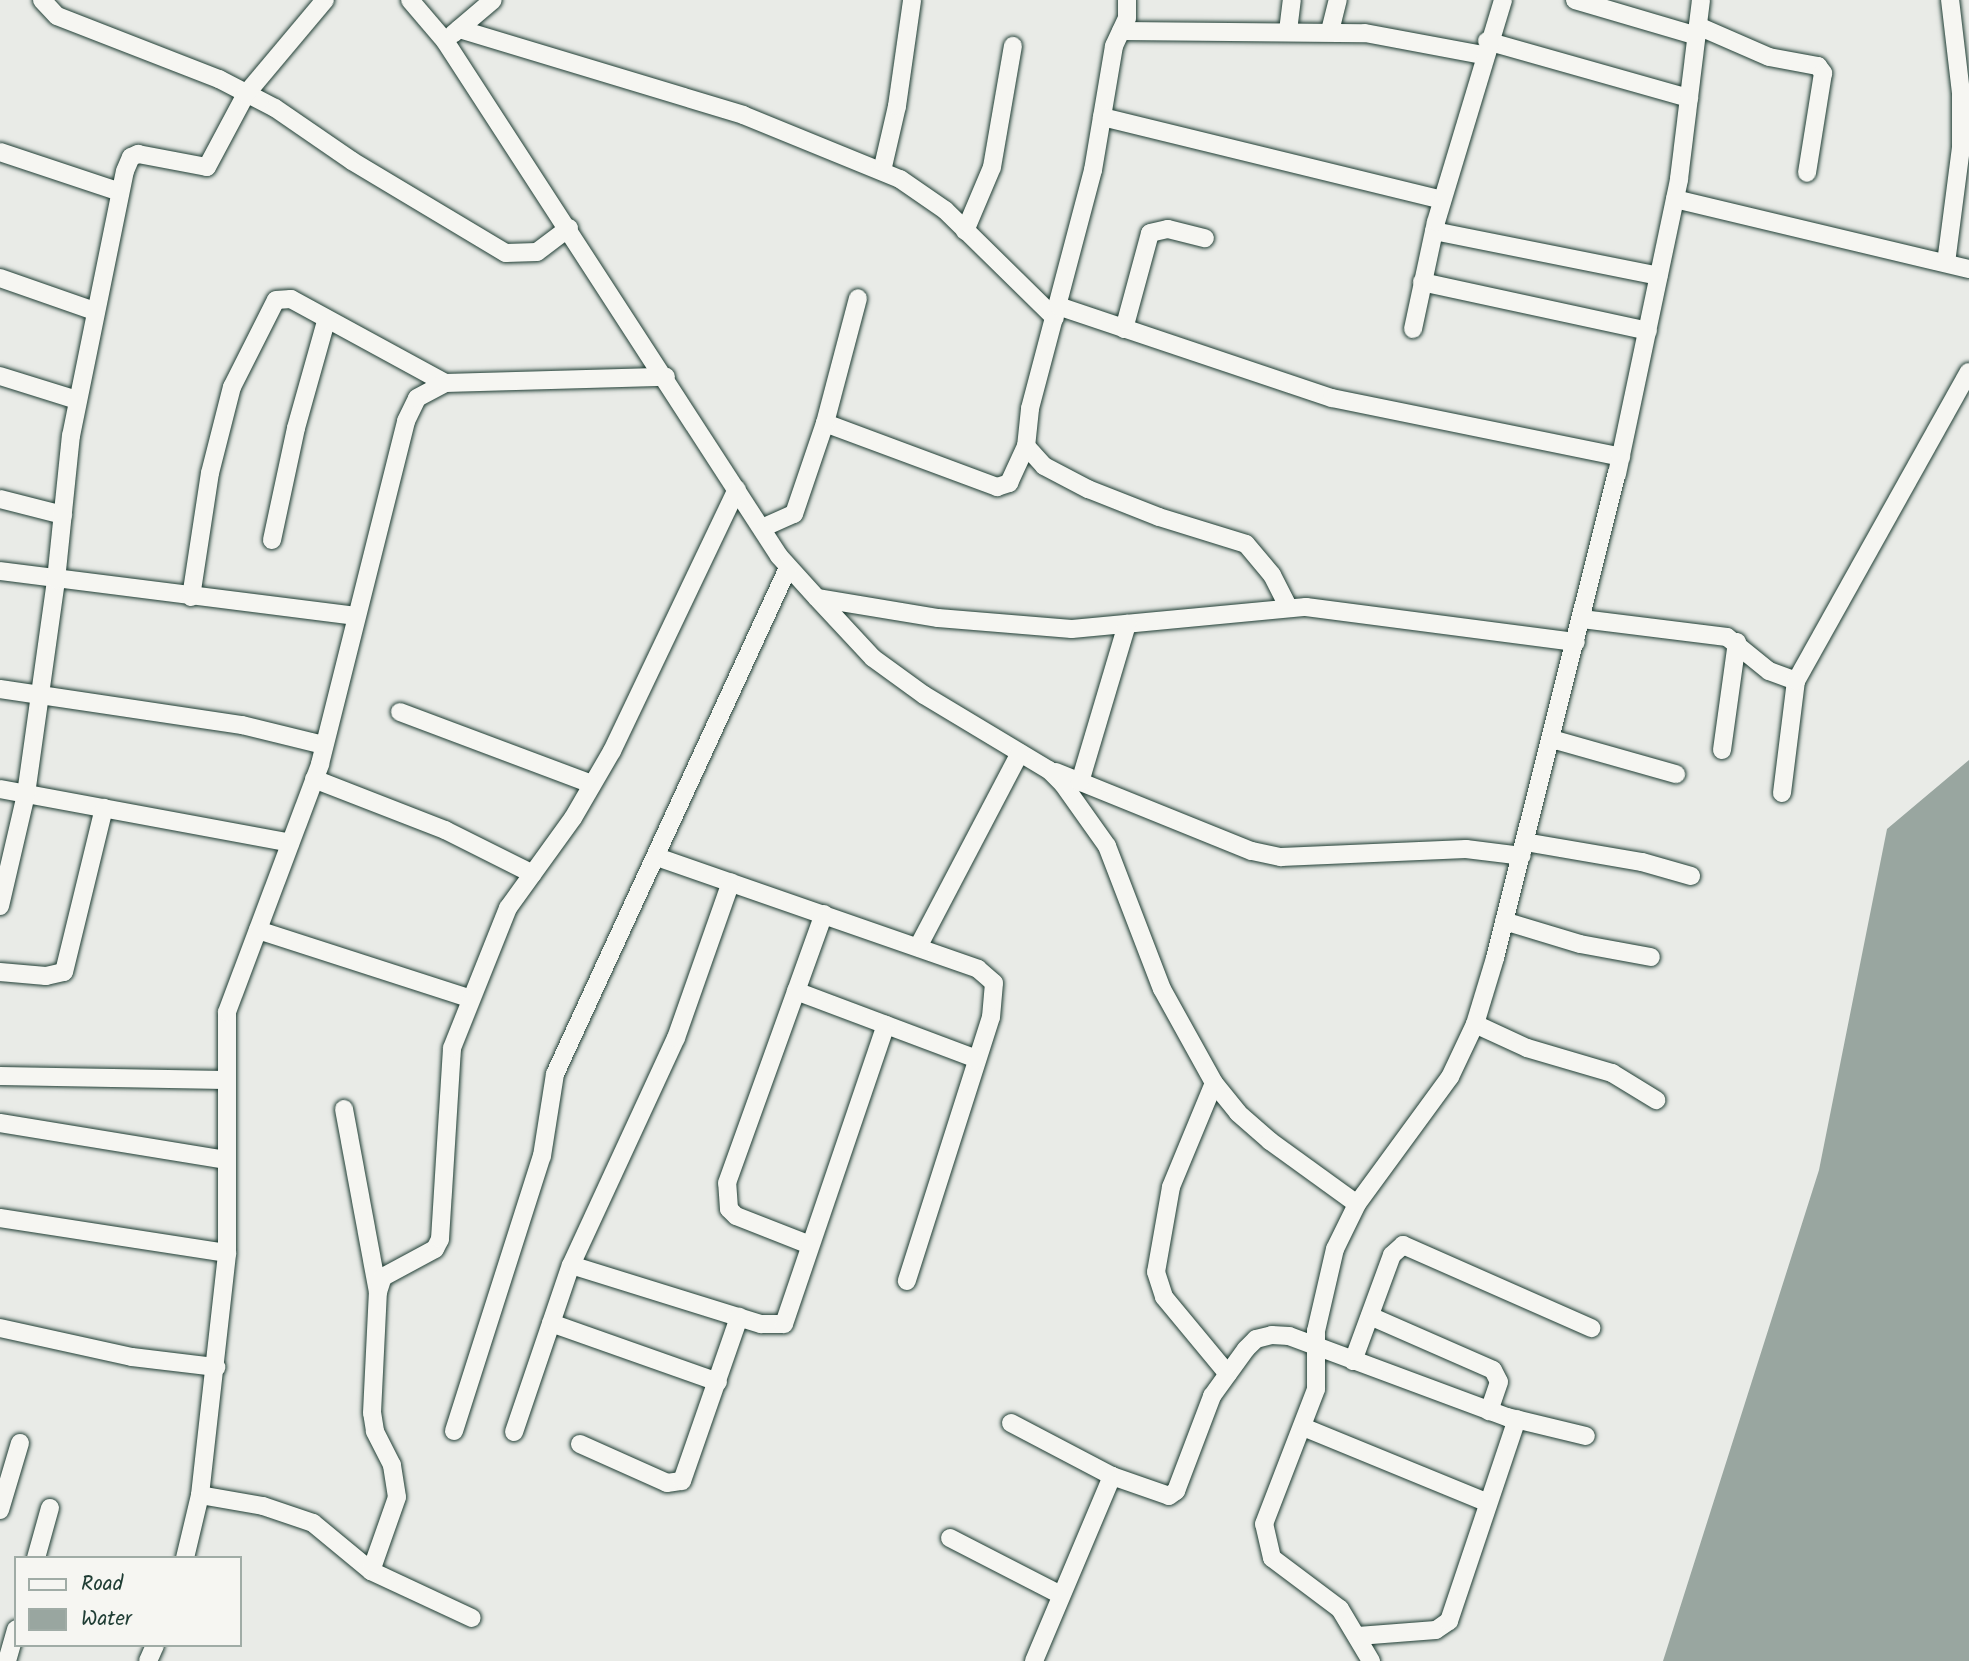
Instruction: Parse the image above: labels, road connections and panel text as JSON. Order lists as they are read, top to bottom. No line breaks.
{"legend":["Road","Water"]}
